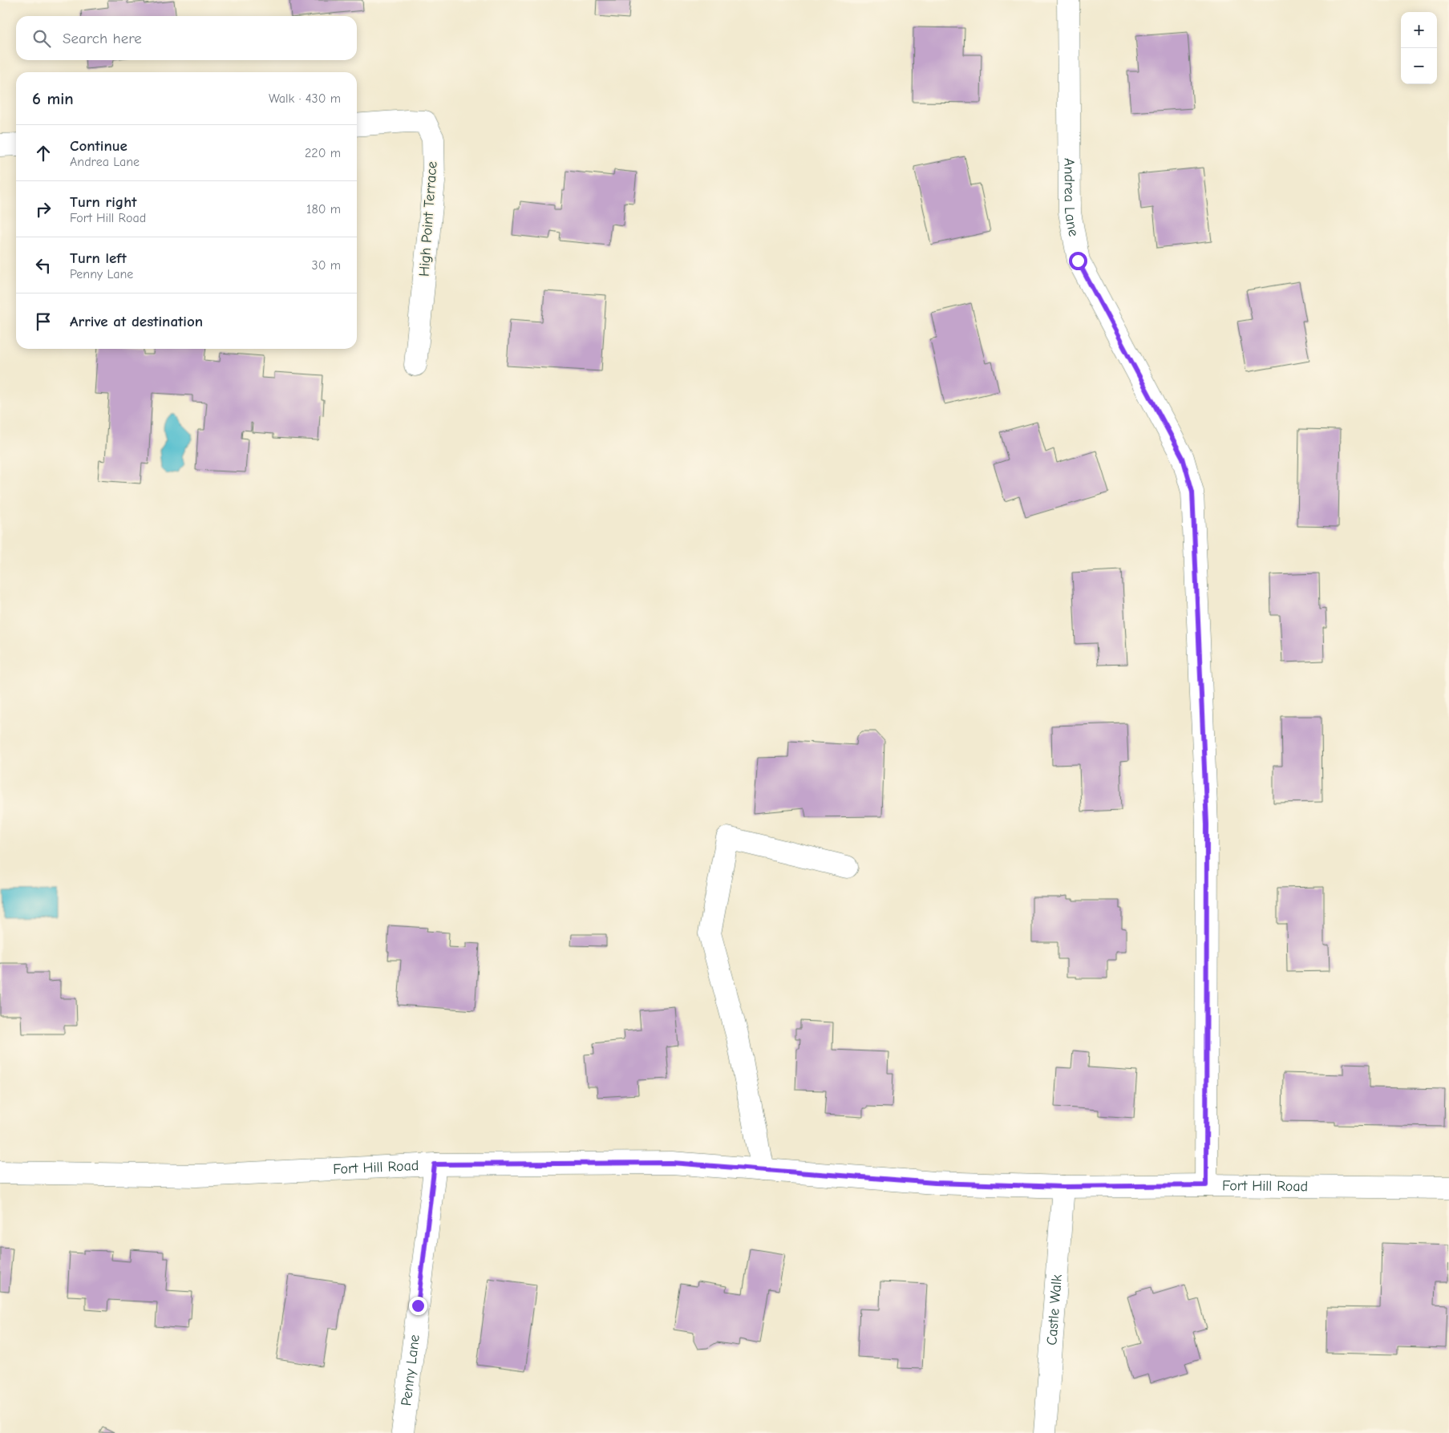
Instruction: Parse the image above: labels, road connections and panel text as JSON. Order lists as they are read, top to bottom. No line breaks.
{"streets":{"street":["Andrea Lane","High Point Terrace","Fort Hill Road","Castle Walk","Penny Lane"]},"crossings":[["Andrea Lane","Fort Hill Road"],["Fort Hill Road","Castle Walk"],["Fort Hill Road","Penny Lane"]],"page":{"map_buttons":["+","−"],"search":"Search here","heading":["6 min","Walk · 430 m"],"list":[["Continue","Andrea Lane","220 m"],["Turn right","Fort Hill Road","180 m"],["Turn left","Penny Lane","30 m"],"Arrive at destination"]}}
